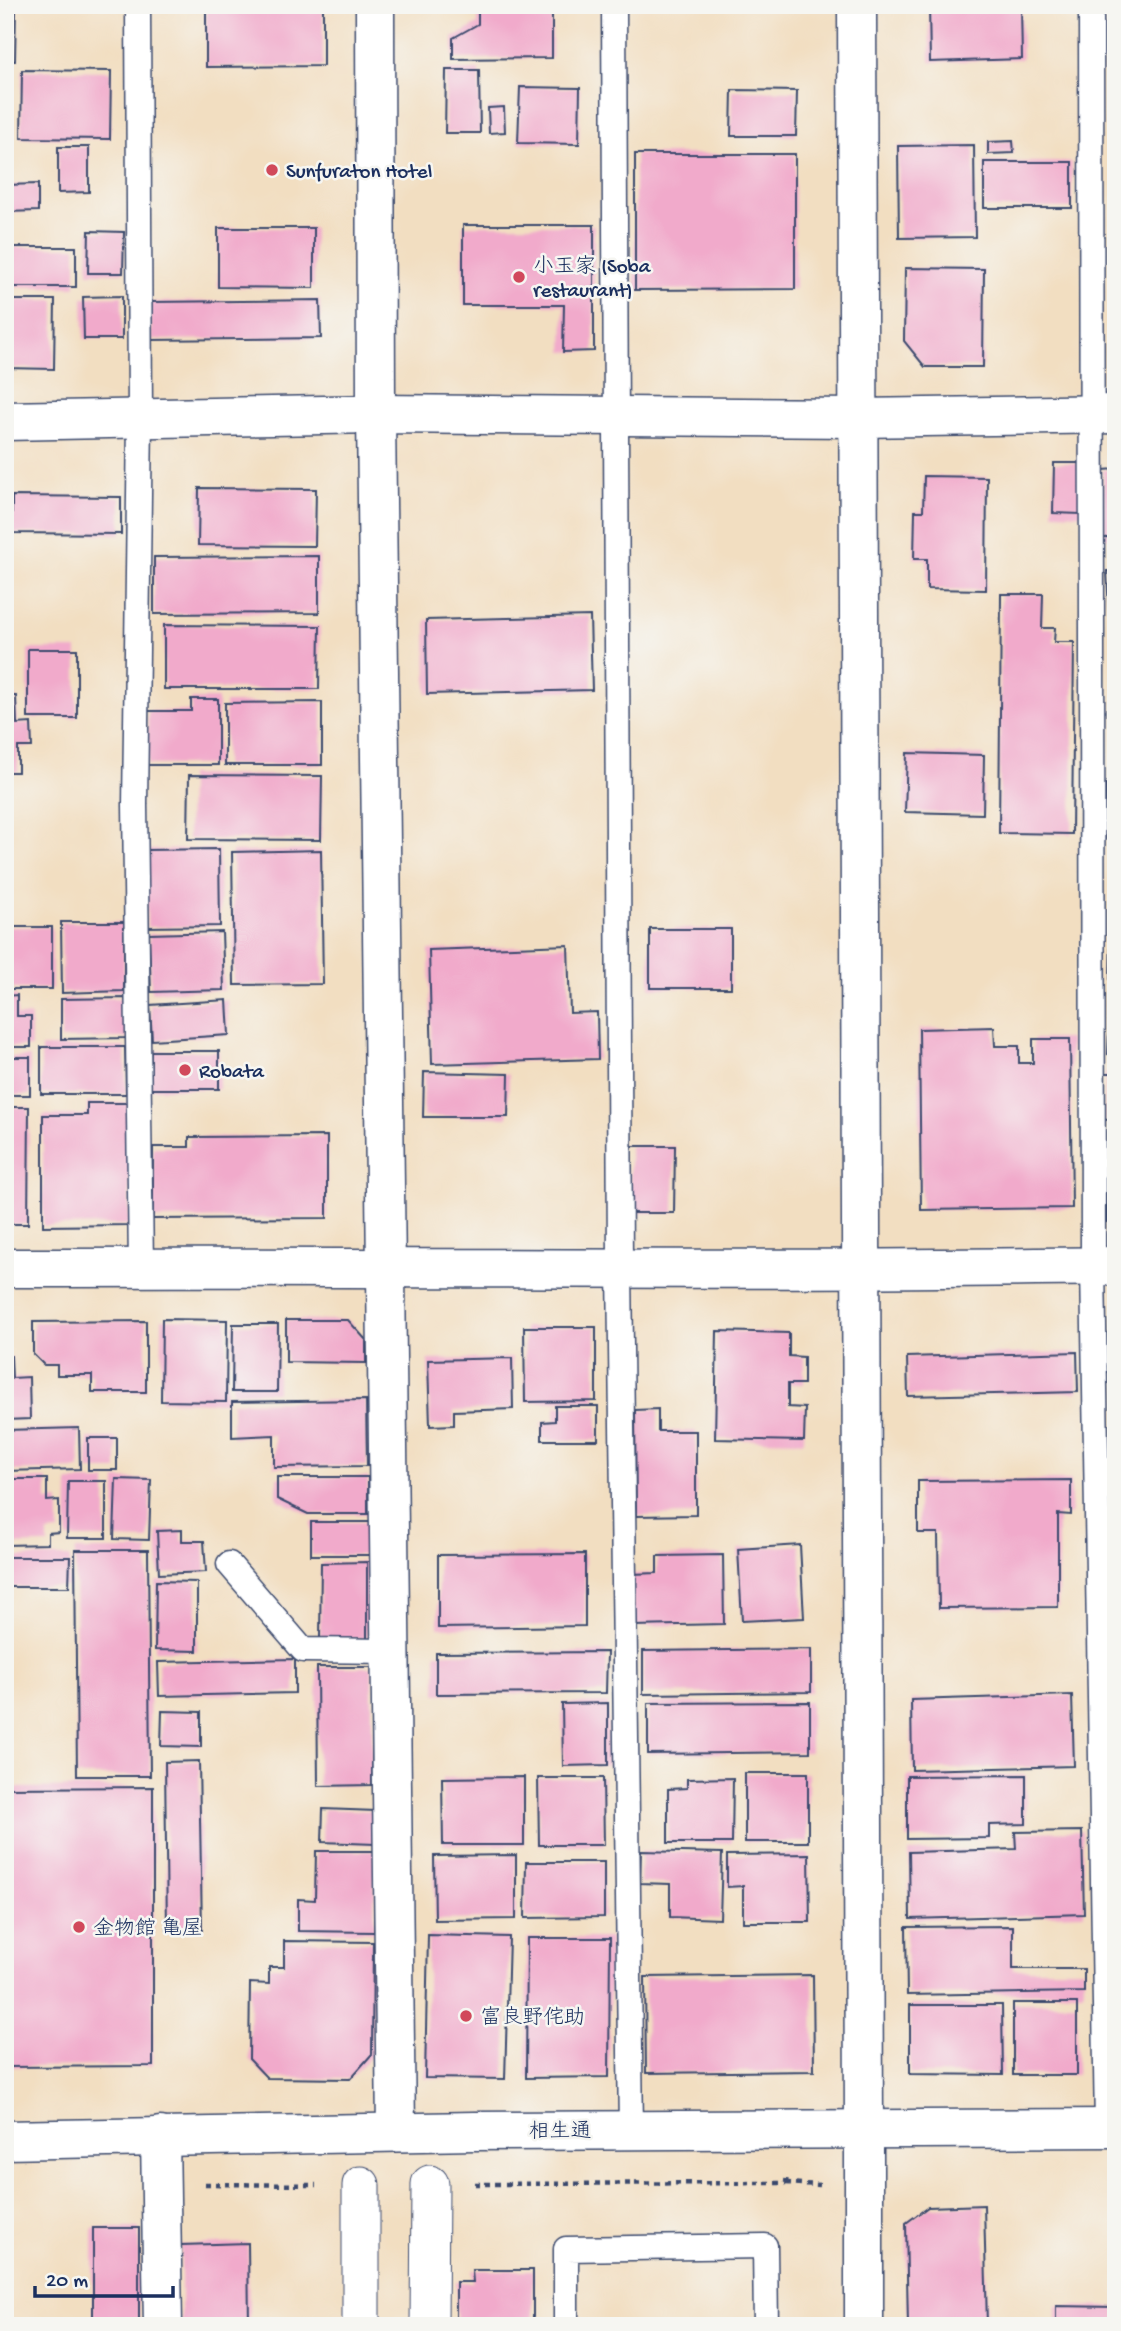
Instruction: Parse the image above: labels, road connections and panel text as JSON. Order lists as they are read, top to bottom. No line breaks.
{"streets":{"street":["相生通"]},"places":["Sunfuraton Hotel","小玉家 (Soba restaurant)","Robata","金物館 亀屋","富良野侘助"],"scale_bar":"20 m"}
